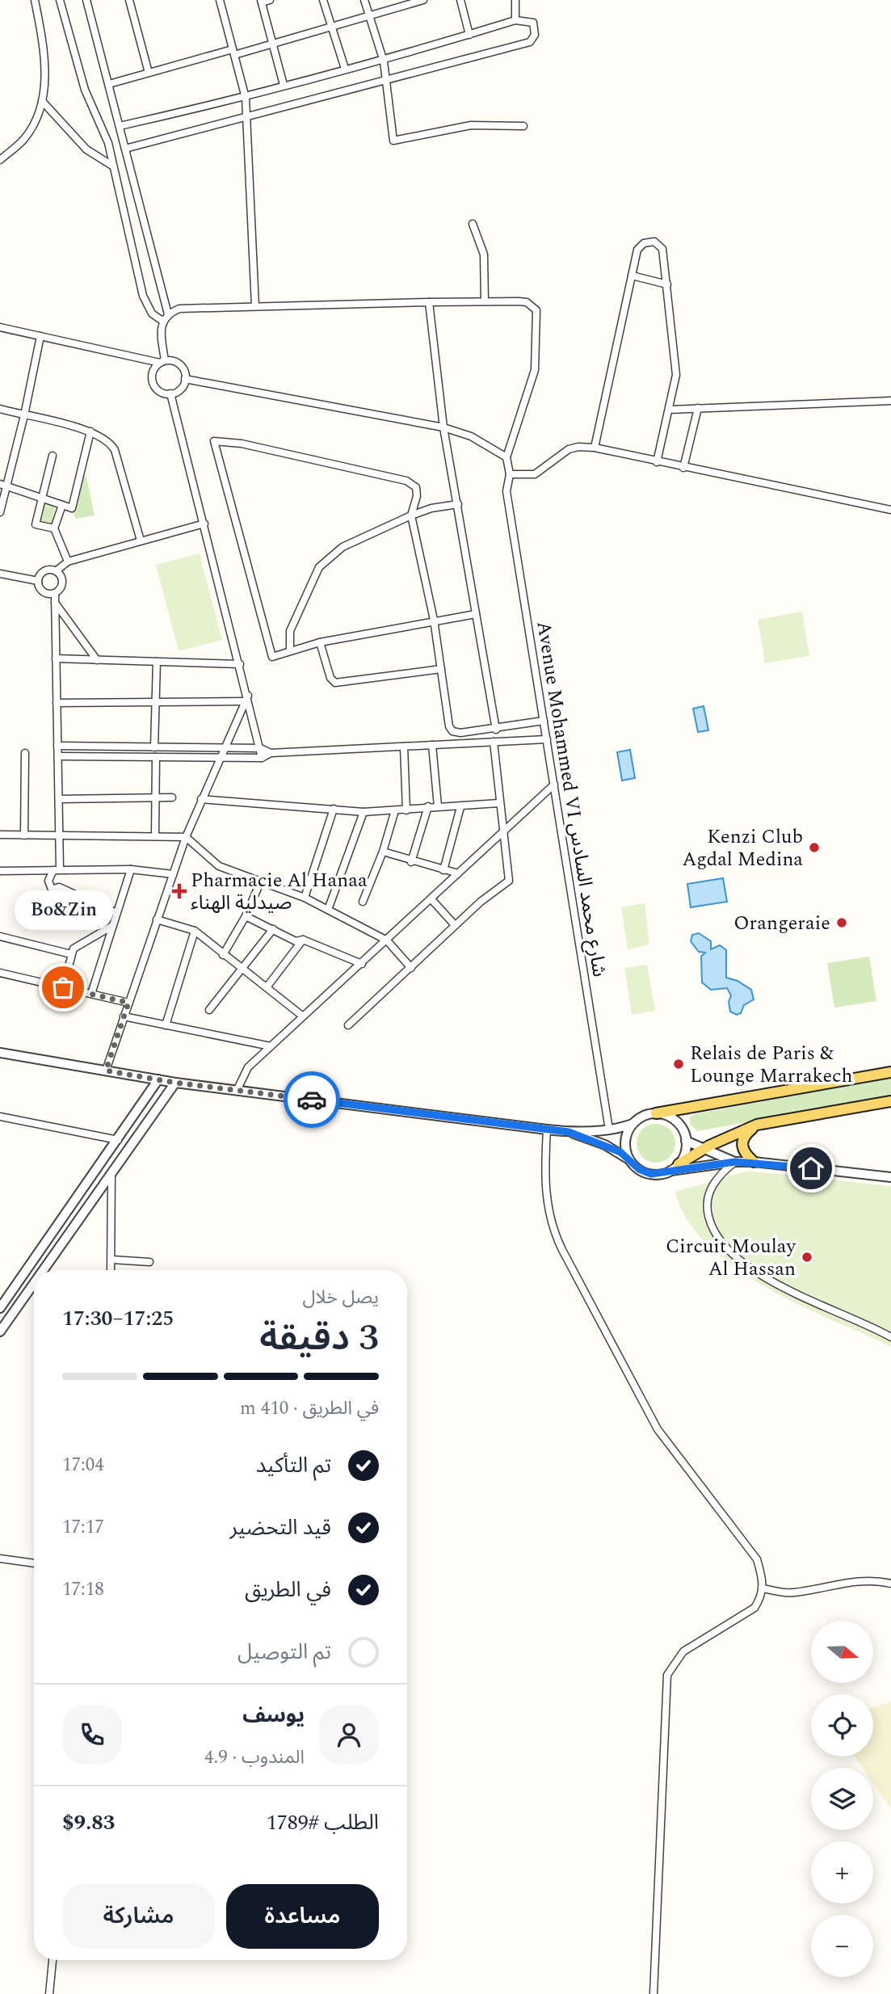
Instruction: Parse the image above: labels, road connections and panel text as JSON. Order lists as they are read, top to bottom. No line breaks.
{"streets":{"street":["Avenue Mohammed VI شارع محمد السادس"]},"places":{"other":["Kenzi Club Agdal Medina","Orangeraie","Bo&Zin","Relais de Paris & Lounge Marrakech","Circuit Moulay Al Hassan"],"health":["Pharmacie Al Hanaa صيدلية الهناء"]},"north":"right","page":{"bubble":"Bo&Zin","heading":["3 دقيقة","يصل خلال","17:25–17:30"],"panel":["يوسف","المندوب · 4.9","الطلب #1789","$9.83"],"bar":"في الطريق · 410 m","list":[["تم التأكيد","17:04"],["قيد التحضير","17:17"],["في الطريق","17:18"],"تم التوصيل"],"map_buttons":["+","−"],"buttons":["مساعدة","مشاركة"]}}
